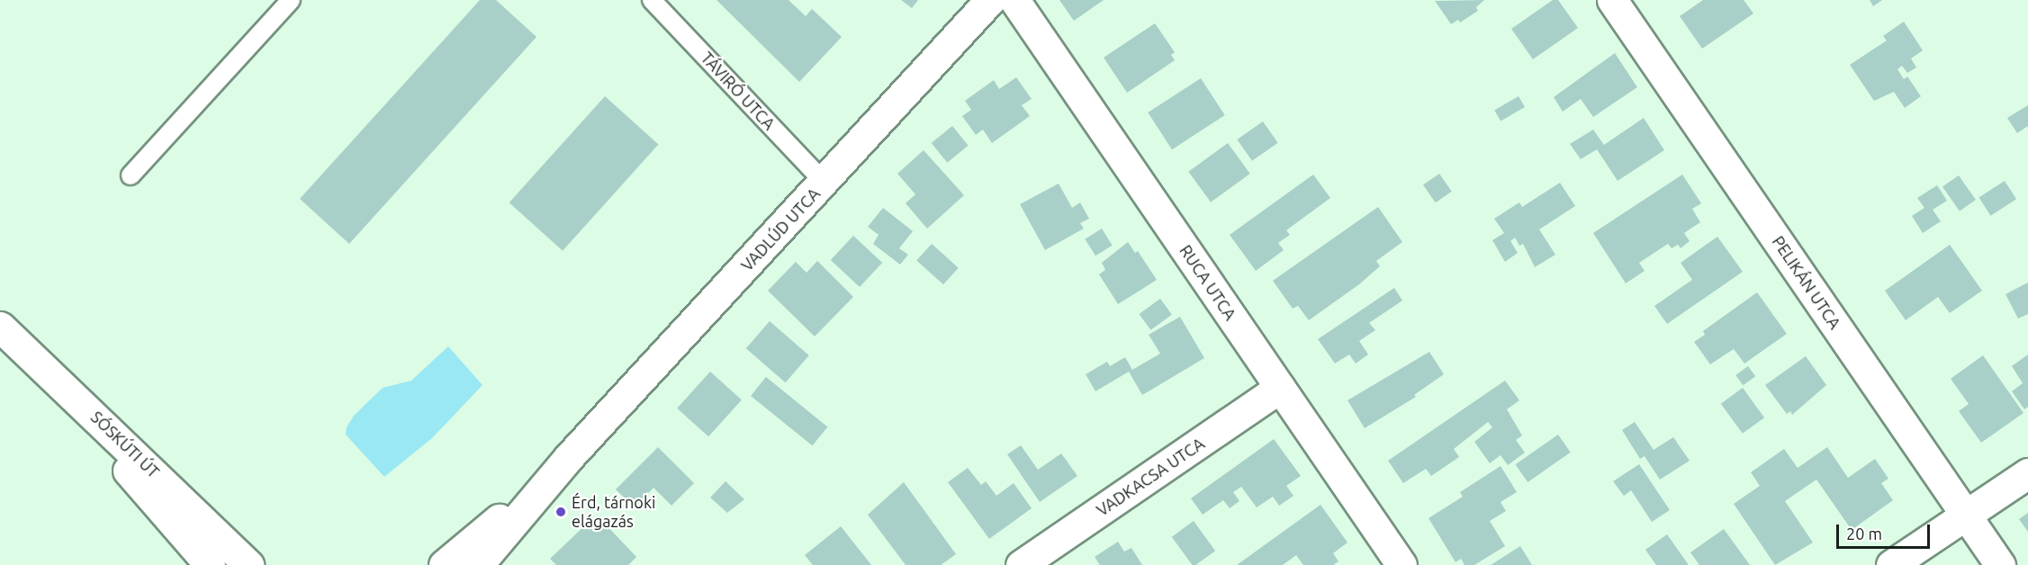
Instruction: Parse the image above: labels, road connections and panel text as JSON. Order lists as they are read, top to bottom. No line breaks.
{"streets":{"street":["VADLÚD UTCA","RUCA UTCA","PELIKÁN UTCA","SÓSKÚTI ÚT","VADKACSA UTCA"],"lane":["TÁVIRÓ UTCA"]},"crossings":[["TÁVIRÓ UTCA","VADLÚD UTCA"],["RUCA UTCA","VADKACSA UTCA"]],"places":["Érd, tárnoki elágazás"],"scale_bar":"20 m"}
